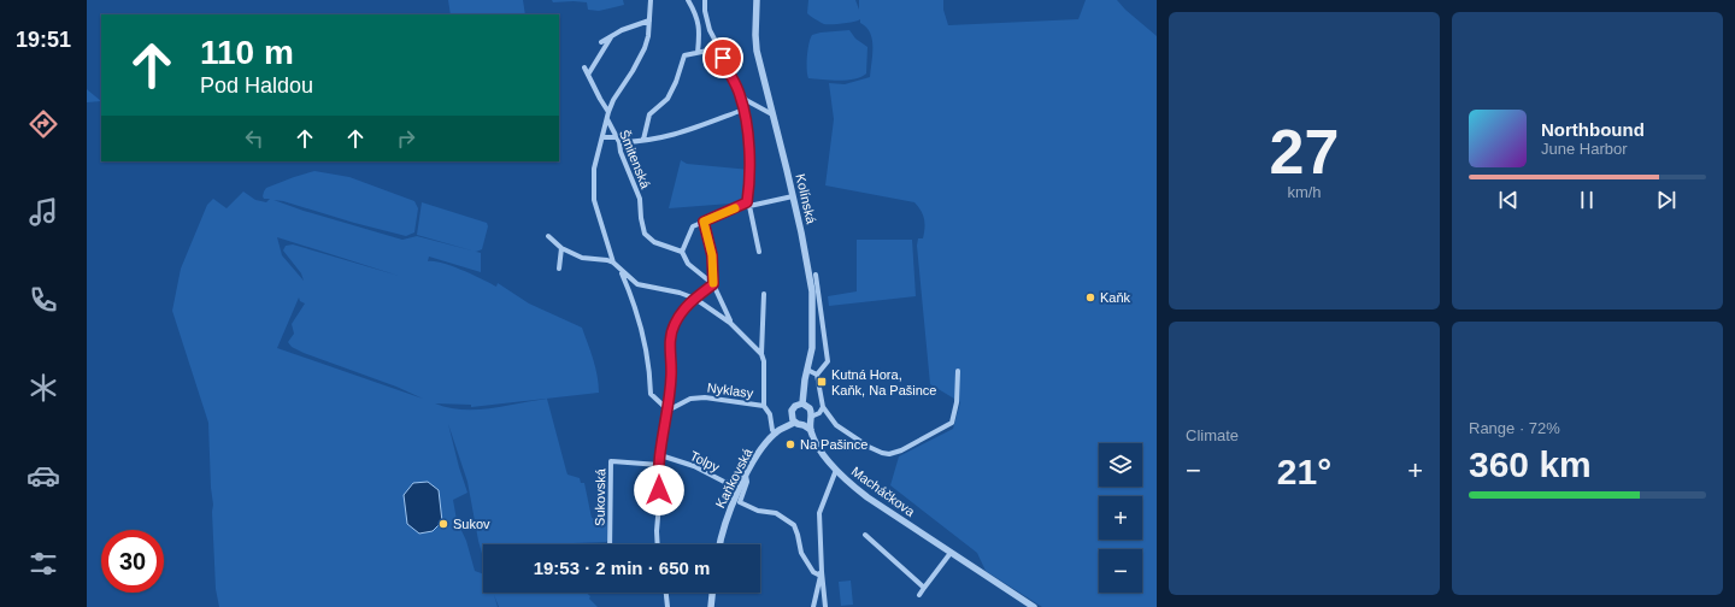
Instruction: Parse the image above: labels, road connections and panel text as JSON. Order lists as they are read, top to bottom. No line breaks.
{"streets":{"street":["Šmitenská","Kolínská","Nyklasy","Tolpy","Kaňkovská","Macháčkova","Sukovská"]},"crossings":[["Kolínská","Kaňkovská"],["Tolpy","Kaňkovská"]],"places":{"other":["Kaňk","Na Pašince","Sukov"],"transit":["Kutná Hora, Kaňk, Na Pašince"]},"page":{"tabs":"19:51","tile":[["27","km/h"],"Climate",["Range · 72%","360 km"]],"turn":["110 m","Pod Haldou"],"song":["Northbound","June Harbor"],"map_buttons":["+","−"],"heat":["−","21°","+"],"limit":"30","trip":"19:53 · 2 min · 650 m"}}
